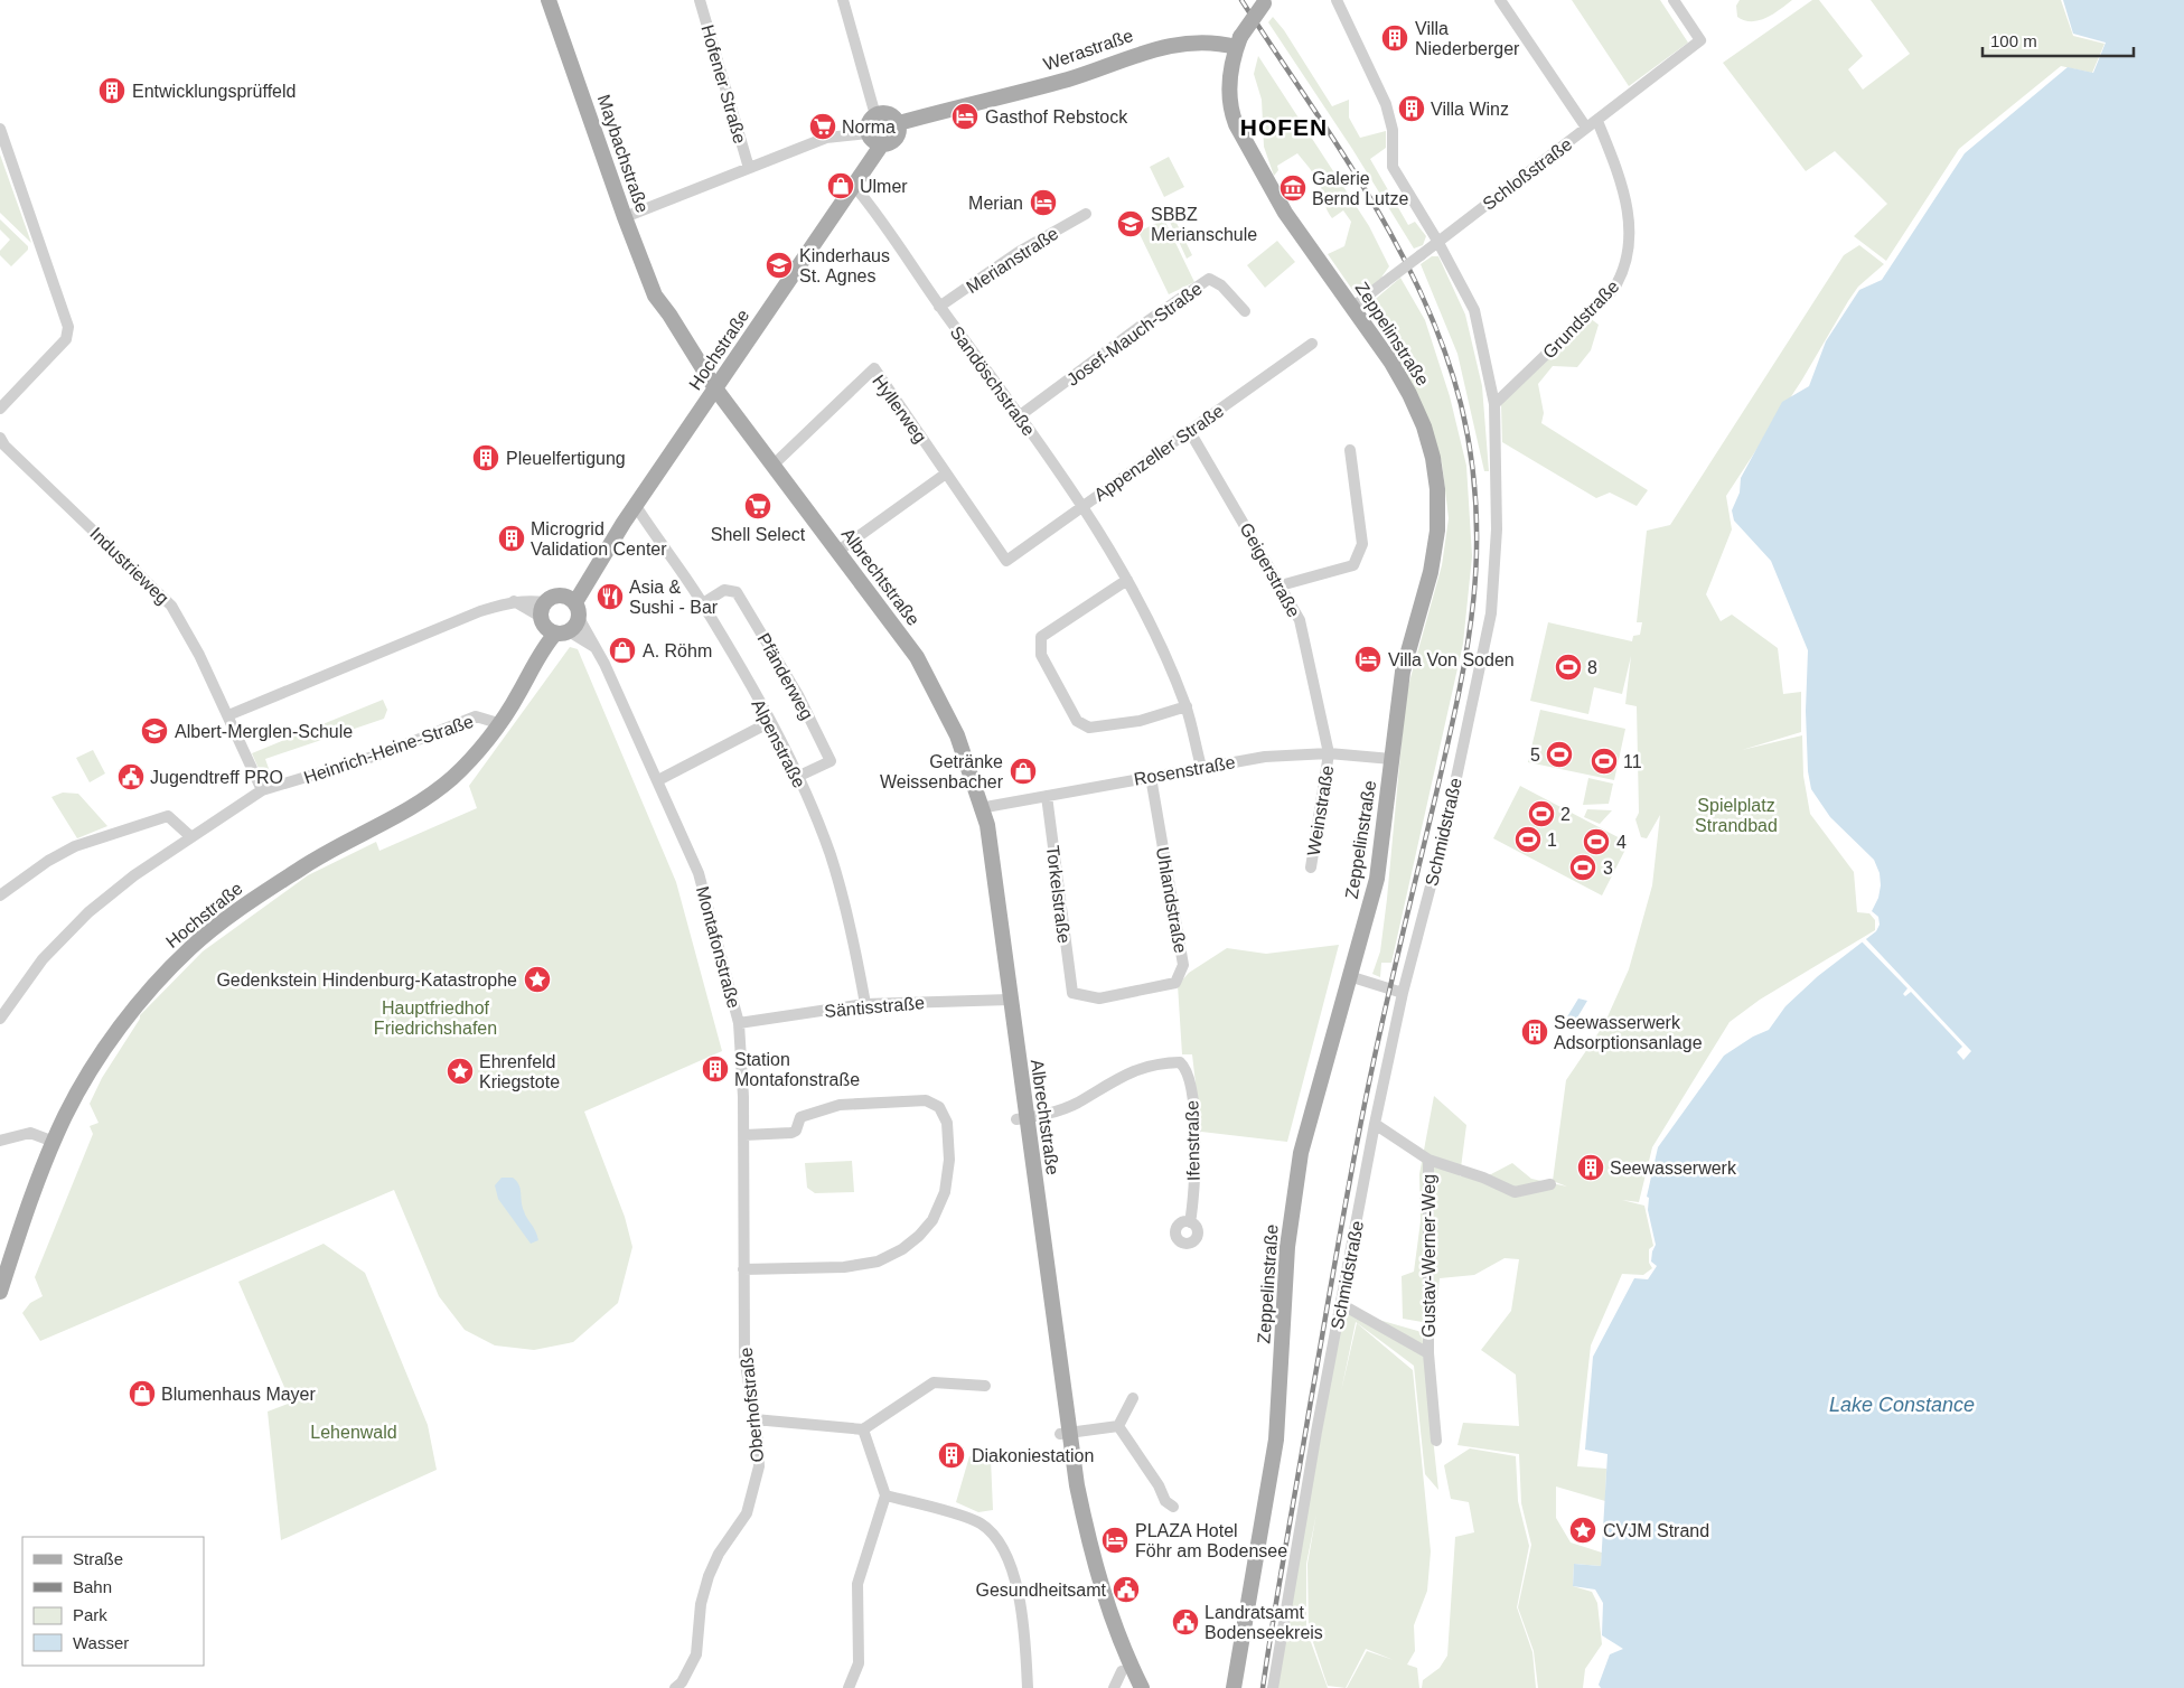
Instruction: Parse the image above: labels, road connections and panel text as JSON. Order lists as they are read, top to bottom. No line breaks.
{"streets":{"main road":["Werastraße","Maybachstraße","Zeppelinstraße","Hochstraße","Albrechtstraße"],"street":["Hofener Straße","Schloßstraße","Merianstraße","Grundstraße","Josef-Mauch-Straße","Sandöschstraße","Hyllerweg","Appenzeller Straße","Industrieweg","Geigerstraße","Pfänderweg","Alpenstraße","Heinrich-Heine-Straße","Rosenstraße","Weinstraße","Schmidstraße","Torkelstraße","Uhlandstraße","Montafonstraße","Säntisstraße","Ifenstraße","Gustav-Werner-Weg","Oberhofstraße"]},"crossings":[["Werastraße","Zeppelinstraße"],["Werastraße","Hochstraße"],["Maybachstraße","Hochstraße"],["Maybachstraße","Albrechtstraße"],["Schloßstraße","Grundstraße"],["Schloßstraße","Zeppelinstraße"],["Schloßstraße","Schmidstraße"],["Merianstraße","Sandöschstraße"],["Grundstraße","Schmidstraße"],["Josef-Mauch-Straße","Sandöschstraße"],["Zeppelinstraße","Rosenstraße"],["Hochstraße","Sandöschstraße"],["Hochstraße","Albrechtstraße"],["Hochstraße","Alpenstraße"],["Hochstraße","Heinrich-Heine-Straße"],["Hochstraße","Montafonstraße"],["Sandöschstraße","Appenzeller Straße"],["Sandöschstraße","Rosenstraße"],["Hyllerweg","Appenzeller Straße"],["Hyllerweg","Albrechtstraße"],["Appenzeller Straße","Geigerstraße"],["Industrieweg","Heinrich-Heine-Straße"],["Geigerstraße","Rosenstraße"],["Geigerstraße","Weinstraße"],["Albrechtstraße","Rosenstraße"],["Albrechtstraße","Säntisstraße"],["Albrechtstraße","Ifenstraße"],["Pfänderweg","Alpenstraße"],["Alpenstraße","Säntisstraße"],["Rosenstraße","Weinstraße"],["Rosenstraße","Torkelstraße"],["Rosenstraße","Uhlandstraße"],["Schmidstraße","Gustav-Werner-Weg"],["Torkelstraße","Uhlandstraße"],["Montafonstraße","Säntisstraße"],["Montafonstraße","Oberhofstraße"]],"districts":["HOFEN"],"water":["Lake Constance"],"parks":["Spielplatz Strandbad","Hauptfriedhof Friedrichshafen","Lehenwald"],"places":{"building":["Villa Niederberger","Entwicklungsprüffeld","Villa Winz","Pleuelfertigung","Microgrid Validation Center","Seewasserwerk Adsorptionsanlage","Station Montafonstraße","Seewasserwerk","Diakoniestation"],"hotel":["Gasthof Rebstock","Merian","Villa Von Soden","PLAZA Hotel Föhr am Bodensee"],"supermarket":["Norma","Shell Select"],"shop":["Ulmer","A. Röhm","Getränke Weissenbacher","Blumenhaus Mayer"],"museum":["Galerie Bernd Lutze"],"school or university":["SBBZ Merianschule","Kinderhaus St. Agnes","Albert-Merglen-Schule"],"restaurant":["Asia & Sushi - Bar"],"sports":["8","5","11","2","1","4","3"],"public building":["Jugendtreff PRO","Gesundheitsamt","Landratsamt Bodenseekreis"],"place":["Gedenkstein Hindenburg-Katastrophe","Ehrenfeld Kriegstote","CVJM Strand"]},"legend":["Straße","Bahn","Park","Wasser"],"scale_bar":"100 m"}
